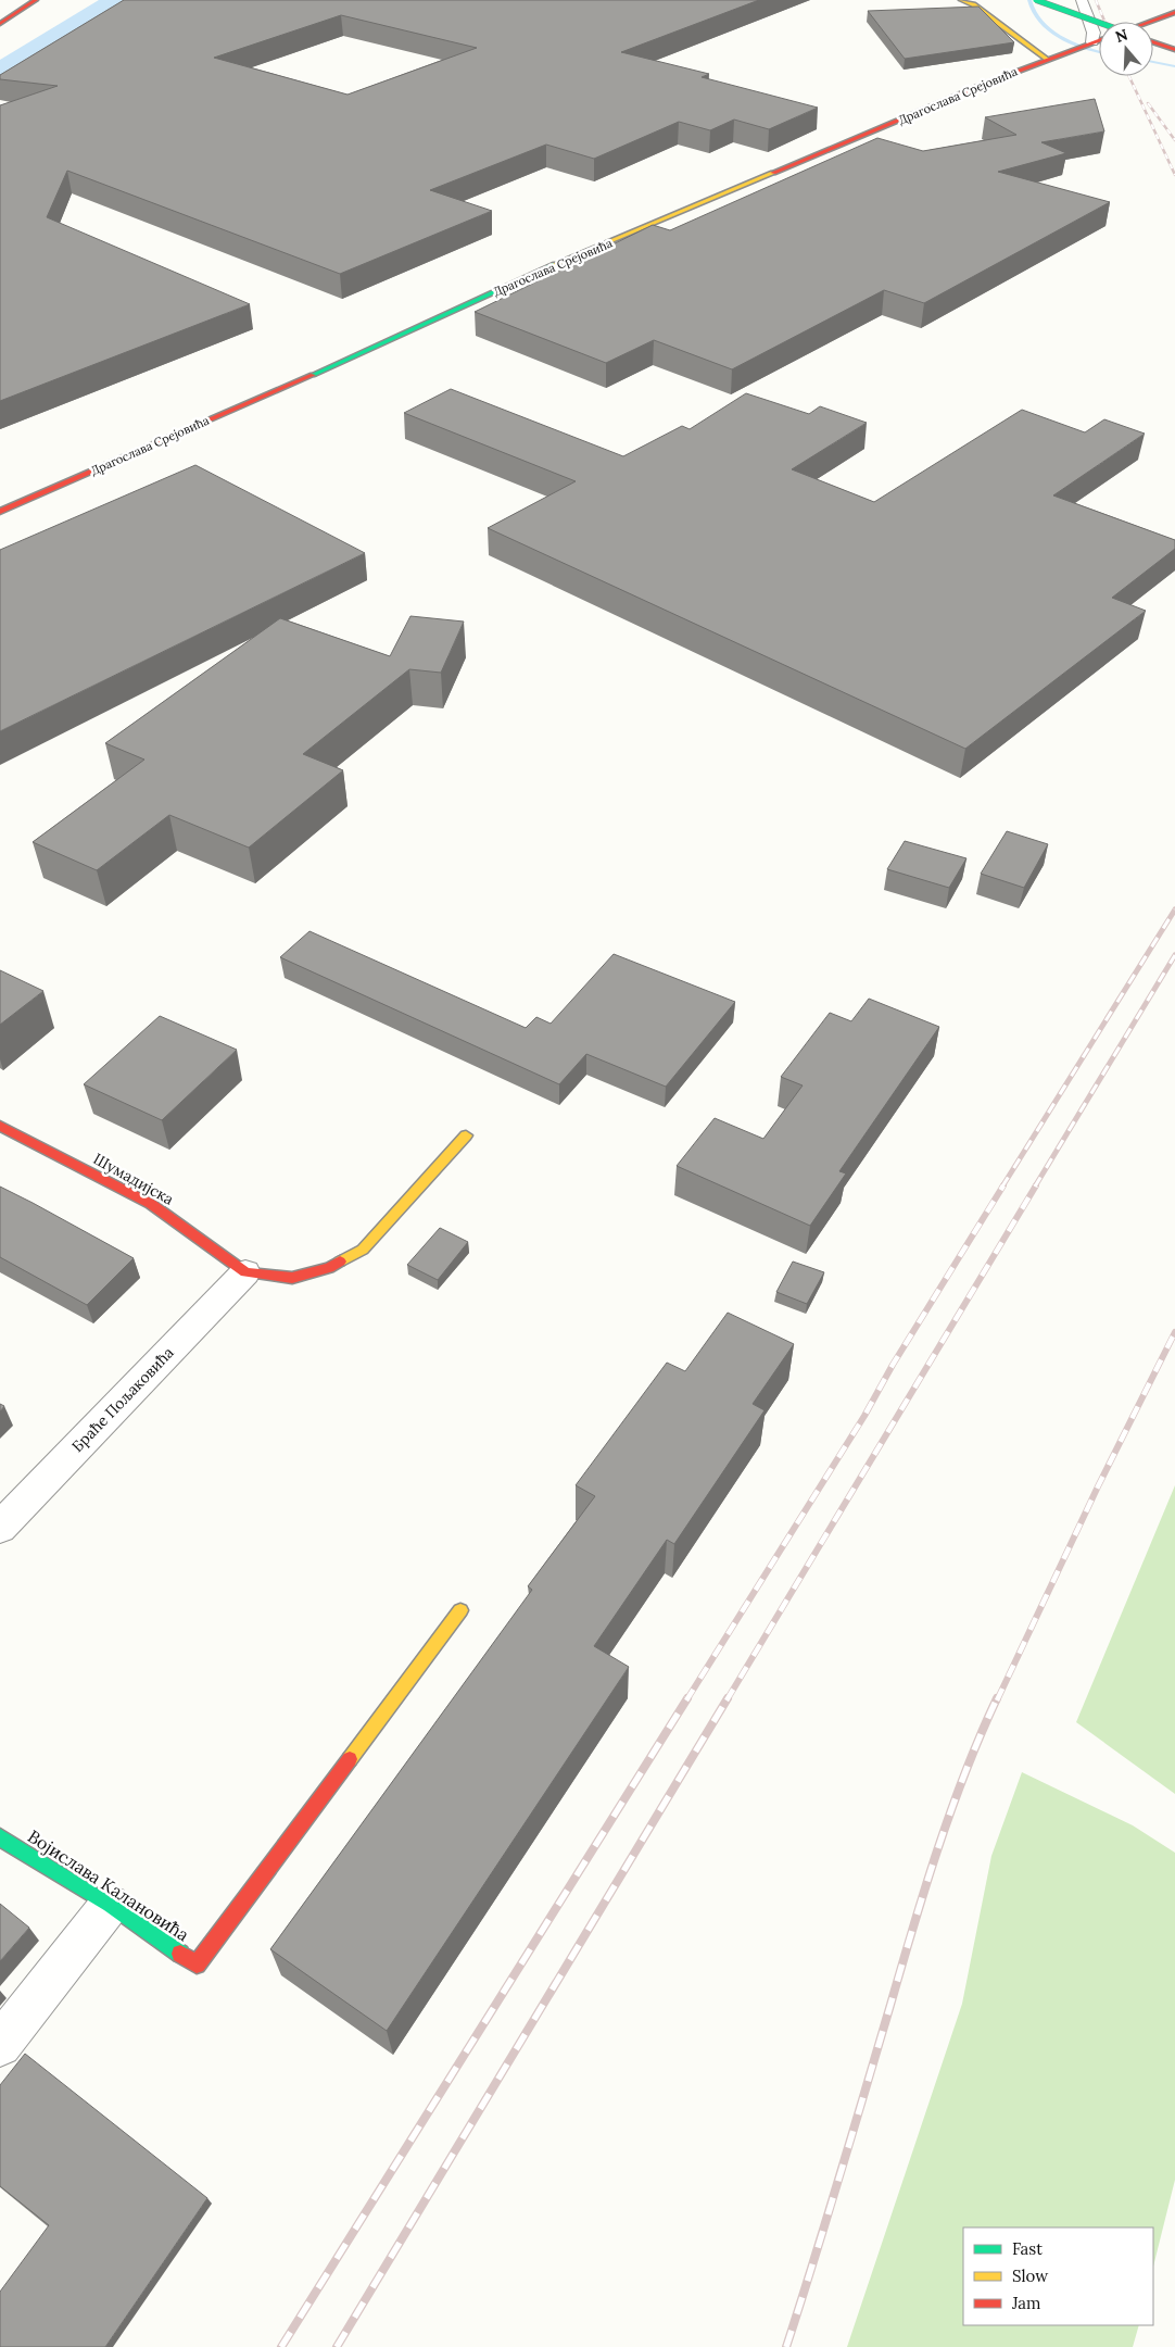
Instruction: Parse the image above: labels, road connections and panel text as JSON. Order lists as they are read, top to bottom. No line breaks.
{"streets":{"street":["Драгослава Срејовића","Шумадијска","Браће Пољаковића","Војислава Калановића"]},"crossings":[["Шумадијска","Браће Пољаковића"]],"legend":["Fast","Slow","Jam"],"north":"top"}
